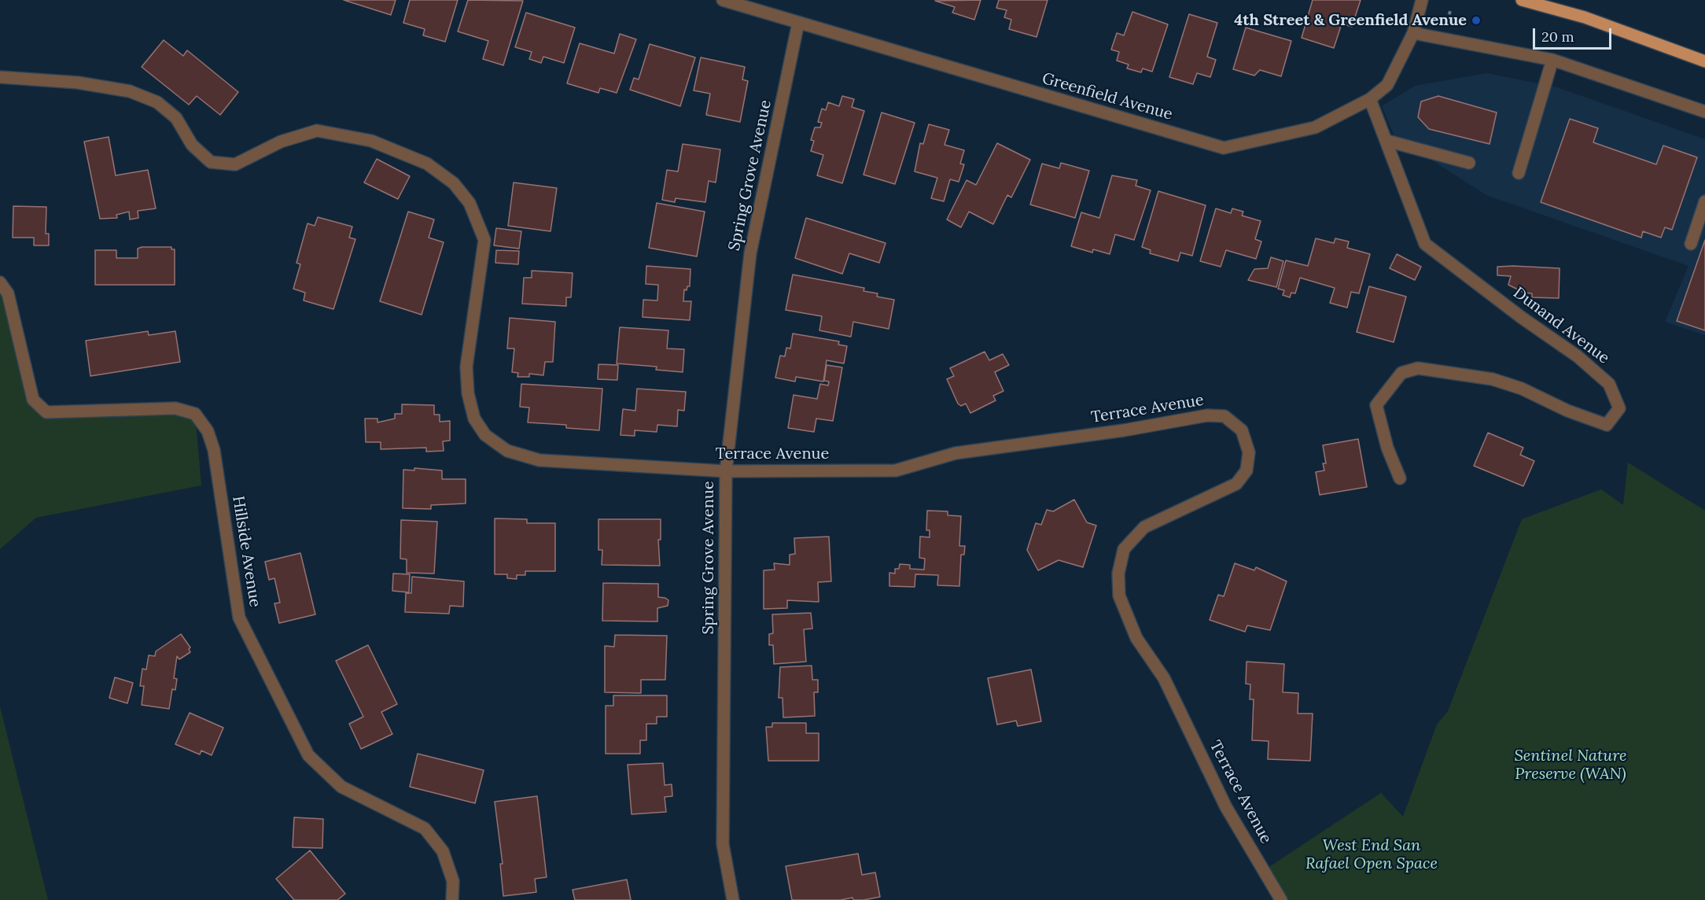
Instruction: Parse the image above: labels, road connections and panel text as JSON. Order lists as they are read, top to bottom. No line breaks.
{"streets":{"street":["Greenfield Avenue","Spring Grove Avenue","Dunand Avenue","Terrace Avenue","Hillside Avenue"]},"crossings":[["Greenfield Avenue","Spring Grove Avenue"],["Greenfield Avenue","Dunand Avenue"],["Spring Grove Avenue","Terrace Avenue"]],"parks":["Sentinel Nature Preserve (WAN)","West End San Rafael Open Space"],"places":["4th Street & Greenfield Avenue"],"scale_bar":"20 m"}
